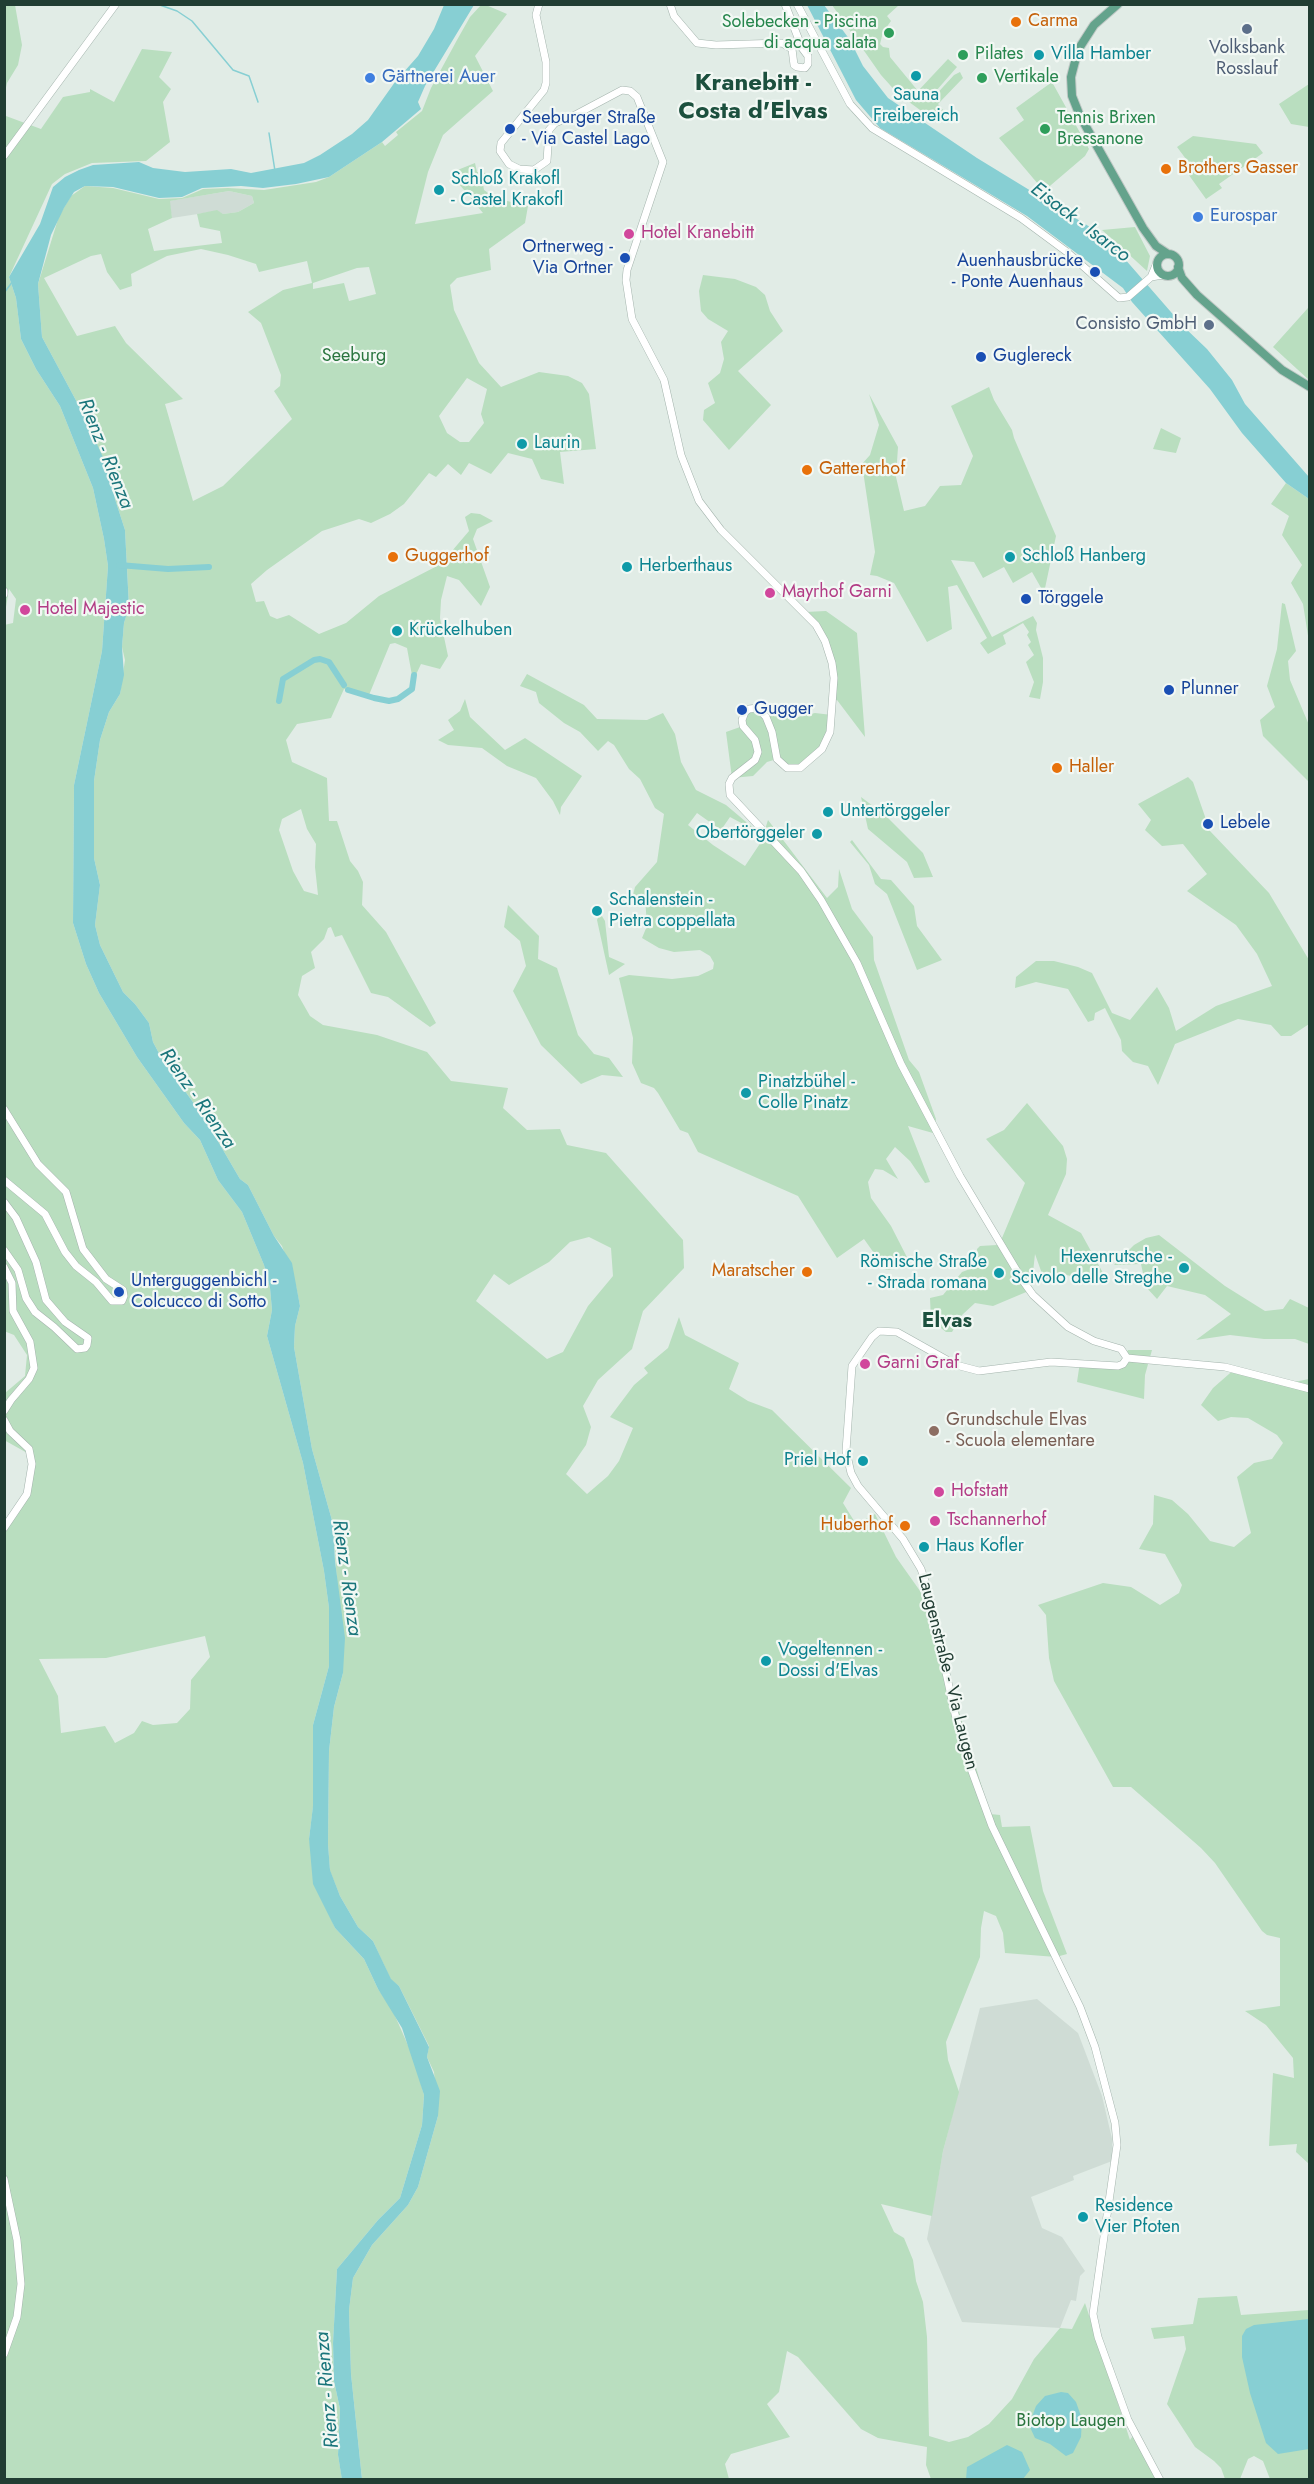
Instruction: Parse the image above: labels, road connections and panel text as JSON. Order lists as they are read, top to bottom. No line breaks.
{"streets":{"street":["Laugenstraße - Via Laugen"]},"districts":["Kranebitt - Costa d'Elvas","Elvas"],"water":["Eisack - Isarco","Rienz - Rienza"],"parks":["Seeburg","Biotop Laugen"],"places":["Carma","Volksbank Rosslauf","Solebecken - Piscina di acqua salata","Pilates","Villa Hamber","Sauna Freibereich","Gärtnerei Auer","Vertikale","Seeburger Straße - Via Castel Lago","Tennis Brixen Bressanone","Brothers Gasser","Schloß Krakofl - Castel Krakofl","Eurospar","Hotel Kranebitt","Ortnerweg - Via Ortner","Auenhausbrücke - Ponte Auenhaus","Consisto GmbH","Guglereck","Laurin","Gattererhof","Guggerhof","Schloß Hanberg","Herberthaus","Mayrhof Garni","Törggele","Hotel Majestic","Krückelhuben","Plunner","Gugger","Haller","Untertörggeler","Lebele","Obertörggeler","Schalenstein - Pietra coppellata","Pinatzbühel - Colle Pinatz","Hexenrutsche - Scivolo delle Streghe","Maratscher","Römische Straße - Strada romana","Unterguggenbichl - Colcucco di Sotto","Garni Graf","Grundschule Elvas - Scuola elementare","Priel Hof","Hofstatt","Tschannerhof","Huberhof","Haus Kofler","Vogeltennen - Dossi d'Elvas","Residence Vier Pfoten"]}
